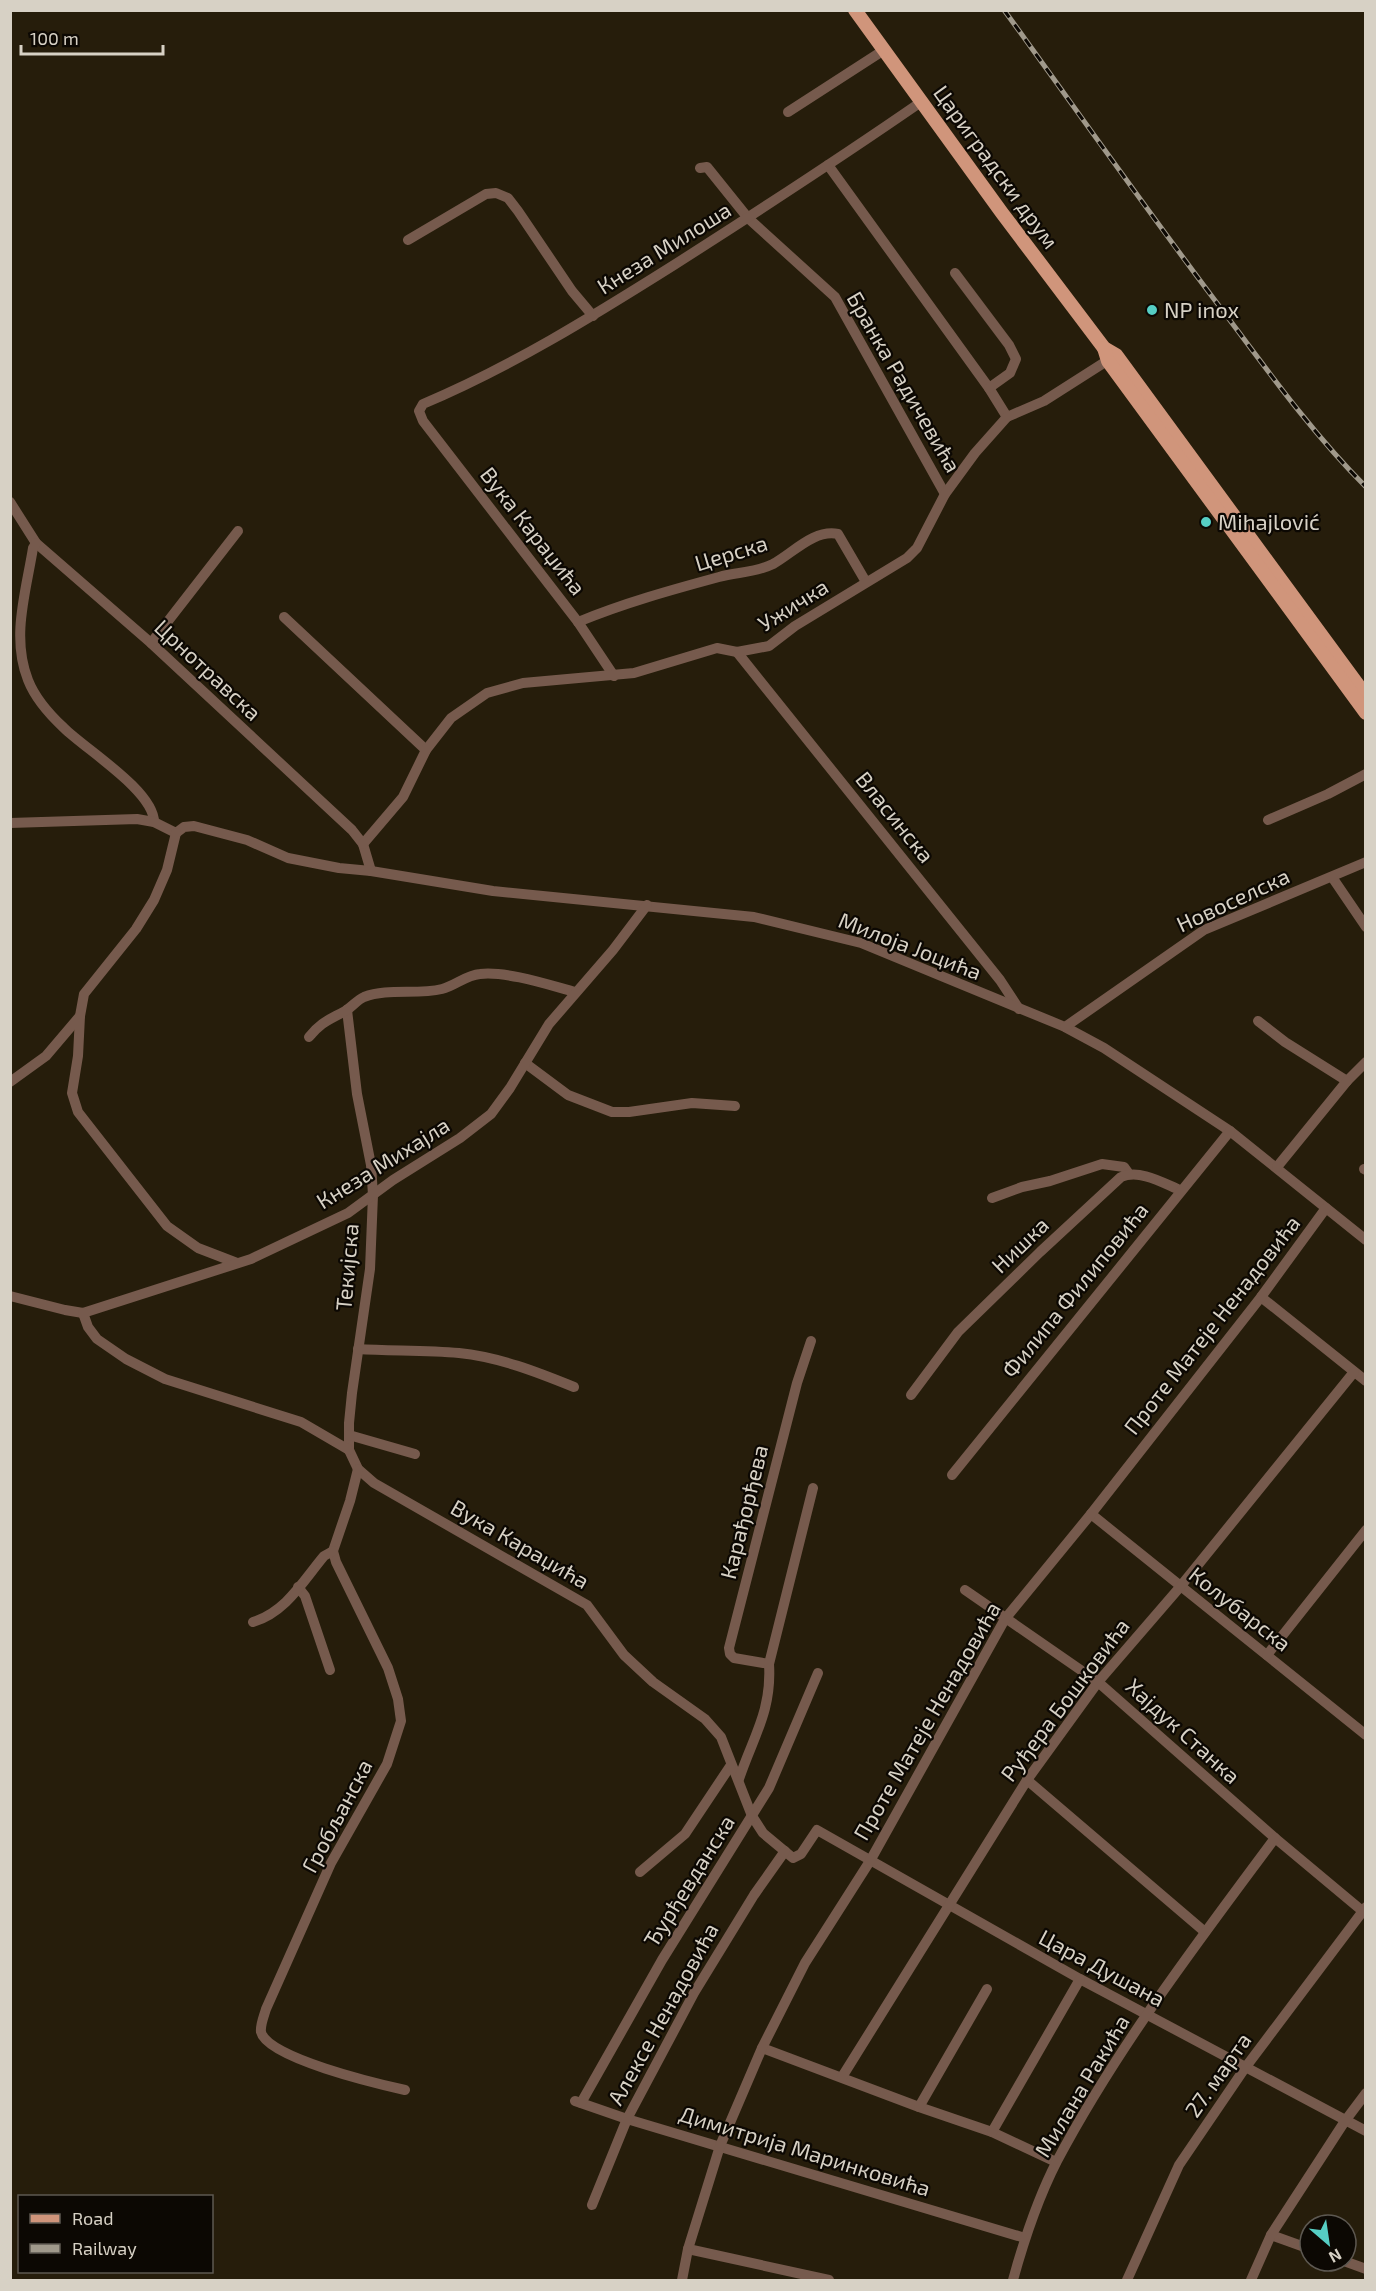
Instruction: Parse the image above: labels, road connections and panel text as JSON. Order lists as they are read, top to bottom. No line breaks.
{"streets":{"main road":["Цариградски друм"],"street":["Кнеза Милоша","Бранка Радичевића","Вука Караџића","Церска","Ужичка","Црнотравска","Власинска","Новоселска","Милоја Јоцића","Кнеза Михајла","Нишка","Текијска","Филипа Филиповића","Проте Матеје Ненадовића","Карађорђева","Колубарска","Руђера Бошковића","Хајдук Станка","Гробљанска","Ђурђевданска","Цара Душана","Алексе Ненадовића","27. марта","Милана Ракића","Димитрија Маринковића"]},"crossings":[["Цариградски друм","Кнеза Милоша"],["Цариградски друм","Ужичка"],["Кнеза Милоша","Бранка Радичевића"],["Кнеза Милоша","Вука Караџића"],["Бранка Радичевића","Ужичка"],["Вука Караџића","Церска"],["Вука Караџића","Ужичка"],["Вука Караџића","Ђурђевданска"],["Вука Караџића","Цара Душана"],["Вука Караџића","Алексе Ненадовића"],["Церска","Ужичка"],["Ужичка","Црнотравска"],["Ужичка","Власинска"],["Црнотравска","Милоја Јоцића"],["Власинска","Милоја Јоцића"],["Новоселска","Милоја Јоцића"],["Милоја Јоцића","Кнеза Михајла"],["Милоја Јоцића","Филипа Филиповића"],["Милоја Јоцића","Проте Матеје Ненадовића"],["Кнеза Михајла","Текијска"],["Проте Матеје Ненадовића","Колубарска"],["Проте Матеје Ненадовића","Хајдук Станка"],["Проте Матеје Ненадовића","Цара Душана"],["Проте Матеје Ненадовића","Димитрија Маринковића"],["Колубарска","Руђера Бошковића"],["Руђера Бошковића","Хајдук Станка"],["Руђера Бошковића","Цара Душана"],["Хајдук Станка","27. марта"],["Хајдук Станка","Милана Ракића"],["Ђурђевданска","Димитрија Маринковића"],["Цара Душана","Алексе Ненадовића"],["Цара Душана","27. марта"],["Цара Душана","Милана Ракића"],["Алексе Ненадовића","Димитрија Маринковића"],["Милана Ракића","Димитрија Маринковића"]],"places":["NP inox","Mihajlović"],"legend":["Road","Railway"],"scale_bar":"100 m","north":"bottom right"}
